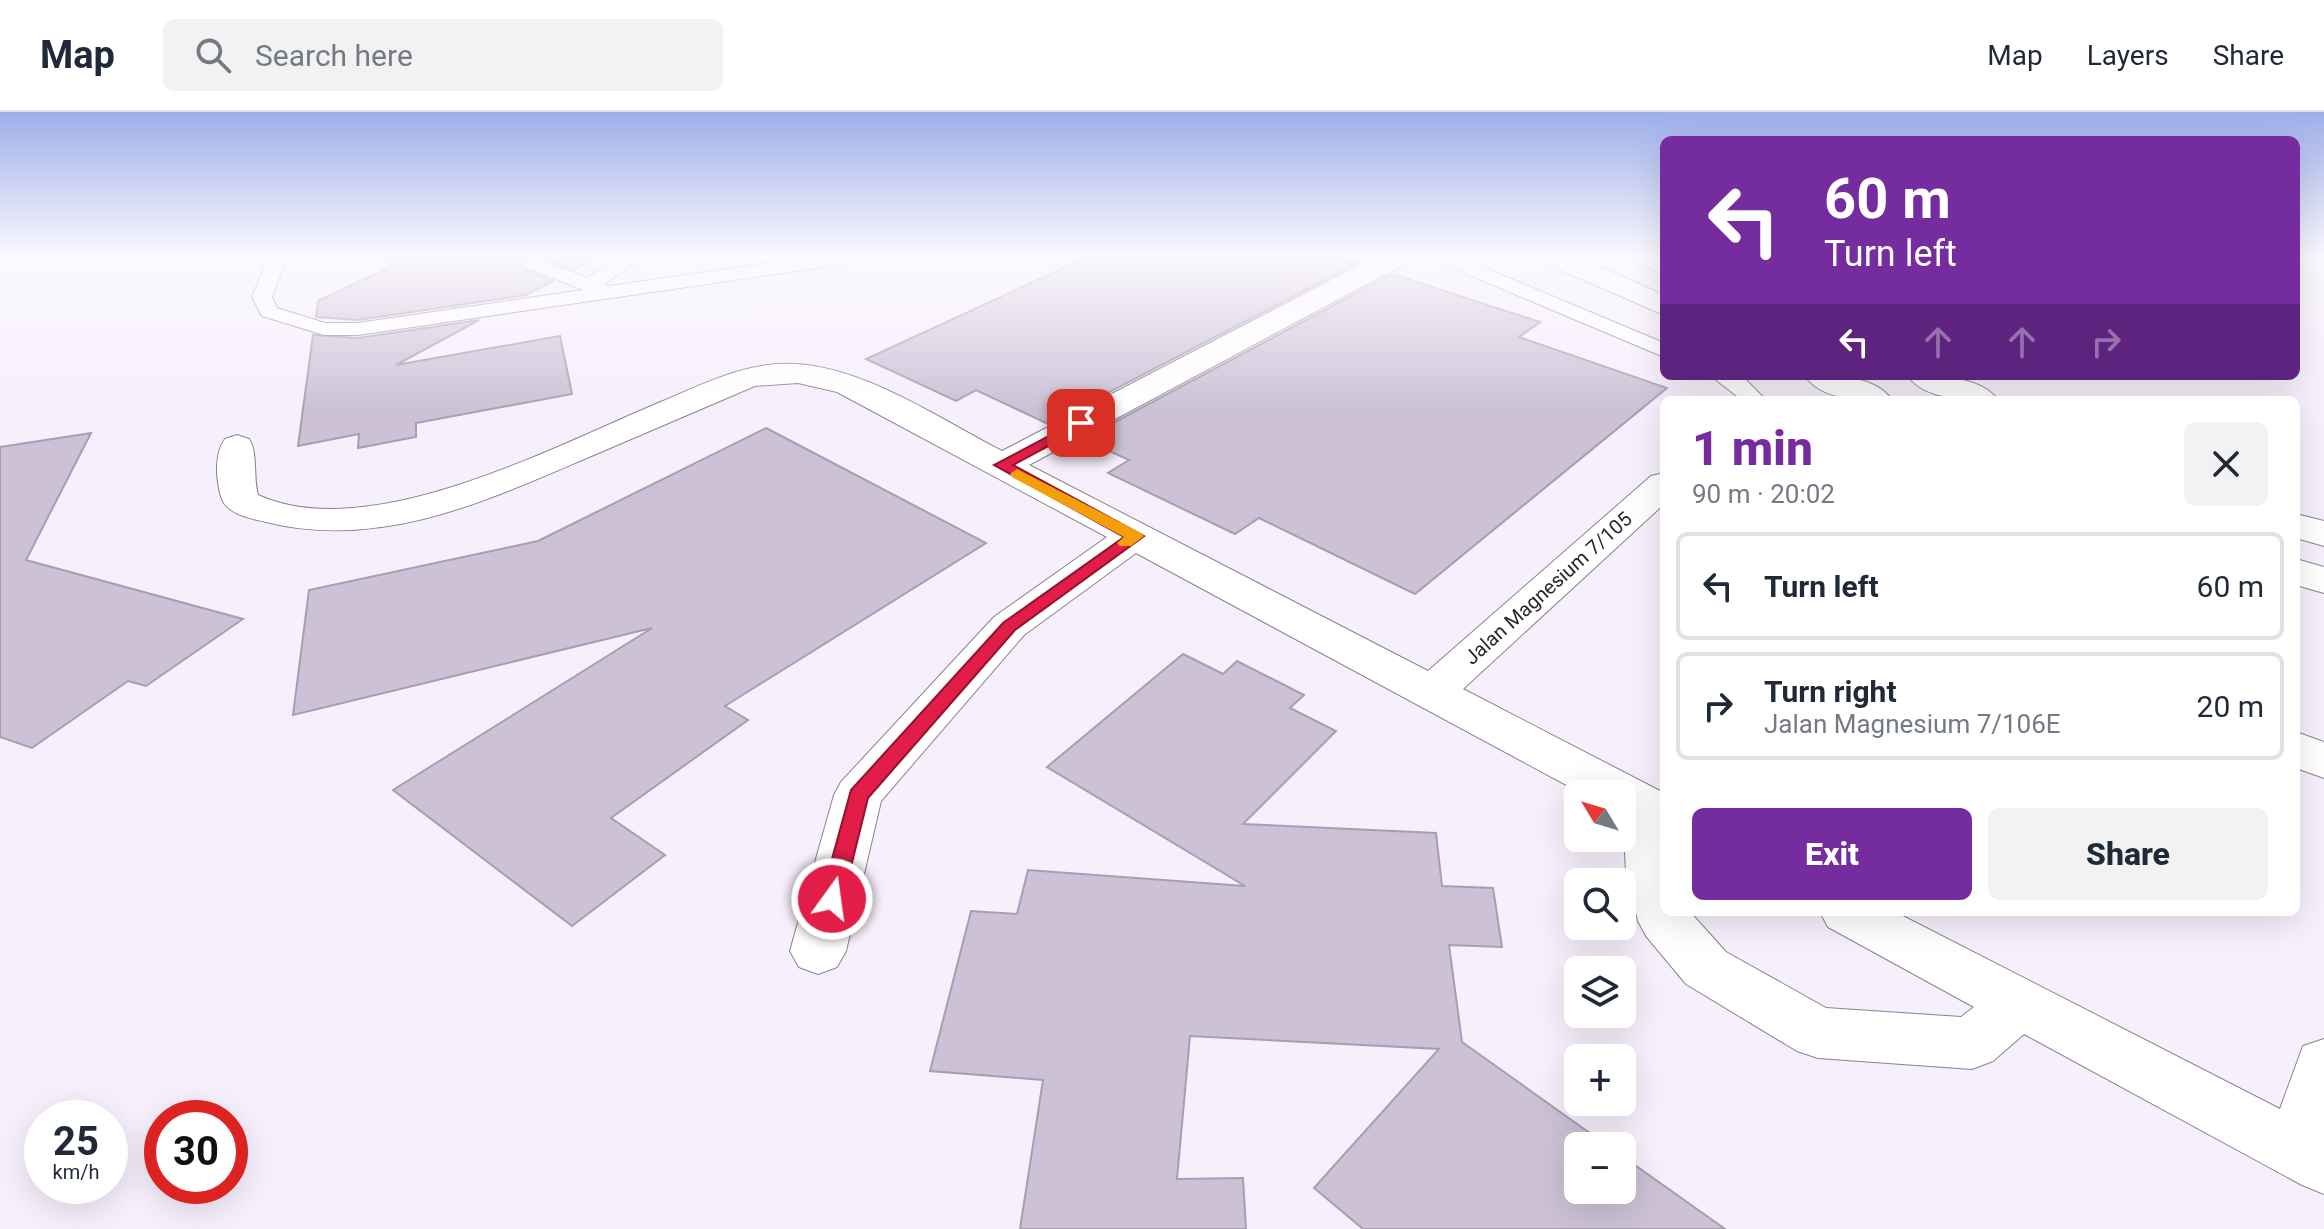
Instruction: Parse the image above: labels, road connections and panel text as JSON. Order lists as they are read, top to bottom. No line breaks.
{"streets":{"street":["Jalan Magnesium 7/105"]},"north":"top left","page":{"header":"Map","search":"Search here","nav":["Map","Layers","Share"],"turn":["60 m","Turn left"],"heading":["1 min","90 m · 20:02"],"list":[{"name":"Turn left","value":"60 m"},{"name":"Turn right","note":"Jalan Magnesium 7/106E","value":"20 m"}],"map_buttons":["+","−"],"buttons":["Exit","Share"],"speed":"25 km/h","limit":"30"}}
